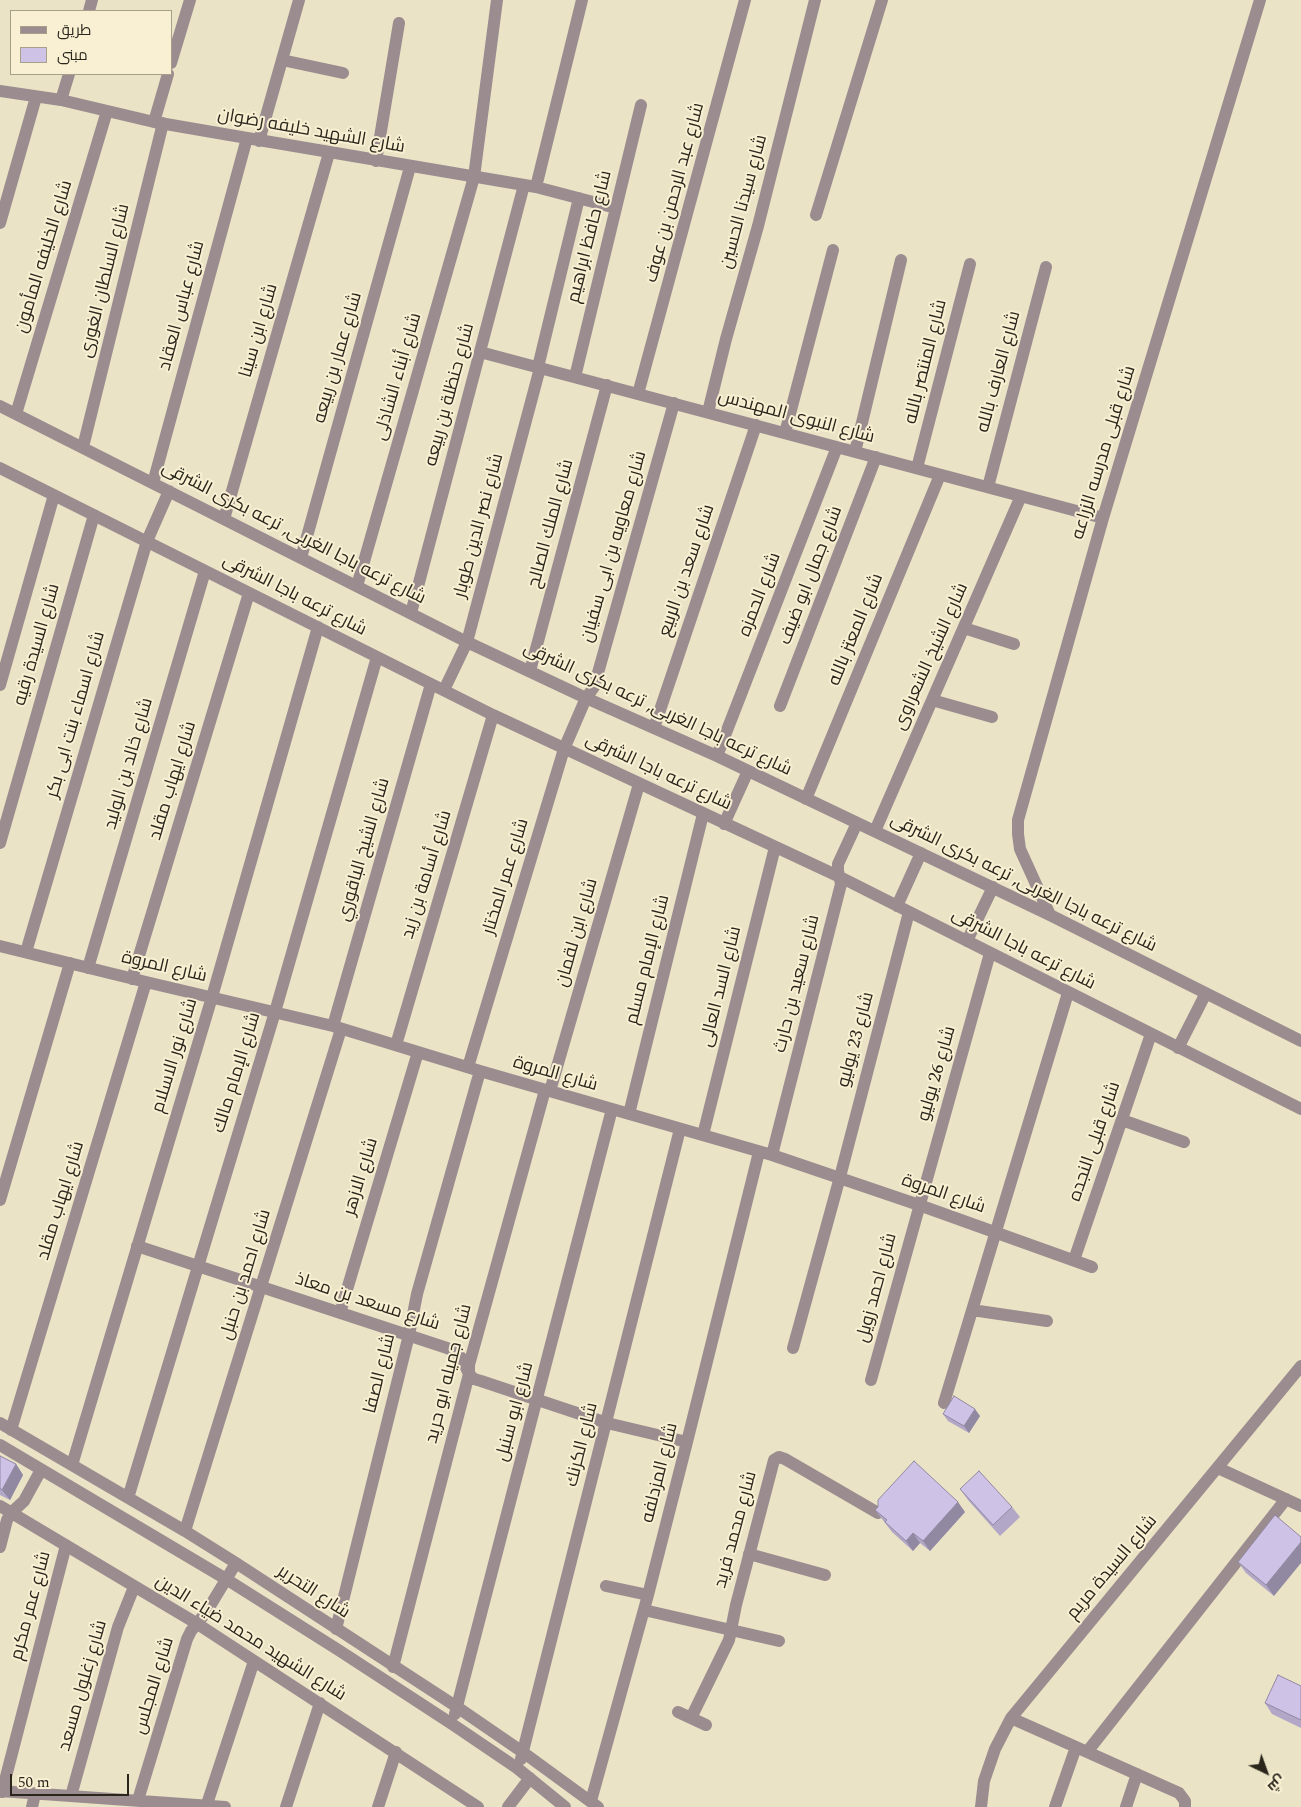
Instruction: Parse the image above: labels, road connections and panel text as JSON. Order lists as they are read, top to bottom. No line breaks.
{"streets":{"street":["شارع الشهيد خليفه رضوان","شارع عبد الرحمن بن عوف","شارع سيدنا الحسين","شارع حافظ ابراهيم","شارع الخليفه المأمون","شارع السلطان الغورى","شارع عباس العقاد","شارع ابن سينا","شارع عمار بن ربيعه","شارع المنتصر بالله","شارع العارف بالله","شارع أبناء الشاذلى","شارع حنظلة بن ربيعه","شارع النبوى المهندس","شارع قبلى مدرسه الزراعه","شارع الملك الصالح","شارع نصر الدين طوبار","شارع ترعه باجا الغربى, ترعه بكرى الشرقى","شارع معاويه بن ابى سفيان","شارع سعد بن الربيع","شارع جمال ابو ضيف","شارع الحمزه","شارع ترعه باجا الشرقى","شارع المعتز بالله","شارع السيدة رقيه","شارع الشيخ الشعراوى","شارع اسماء بنت ابى بكر","شارع خالد بن الوليد","شارع ايهاب مقلد","شارع الشيخ الباقوري","شارع أسامة بن زيد","شارع عمر المختار","شارع ابن لقمان","شارع الإمام مسلم","شارع المروة","شارع سعيد بن حارث","شارع السد العالى","شارع 23 يوليو","شارع نور الاسلام","شارع الإمام مالك","شارع 26 يوليو","شارع قبلى النجده","شارع الازهر","شارع احمد بن حنبل","شارع احمد زويل","شارع مسعد بن معاذ","شارع الصفا","شارع جميله ابو حريد","شارع ابو سنبل","شارع الكرنك","شارع المزدلفه","شارع محمد فريد","شارع السيدة مريم","شارع التحرير","شارع عمر مكرم","شارع الشهيد محمد ضياء الدين","شارع زغلول مسعد","شارع المجلس"]},"crossings":[["شارع الشهيد خليفه رضوان","شارع حافظ ابراهيم"],["شارع الشهيد خليفه رضوان","شارع الخليفه المأمون"],["شارع الشهيد خليفه رضوان","شارع السلطان الغورى"],["شارع الشهيد خليفه رضوان","شارع عباس العقاد"],["شارع الشهيد خليفه رضوان","شارع ابن سينا"],["شارع الشهيد خليفه رضوان","شارع عمار بن ربيعه"],["شارع الشهيد خليفه رضوان","شارع أبناء الشاذلى"],["شارع الشهيد خليفه رضوان","شارع حنظلة بن ربيعه"],["شارع الشهيد خليفه رضوان","شارع نصر الدين طوبار"],["شارع عبد الرحمن بن عوف","شارع النبوى المهندس"],["شارع سيدنا الحسين","شارع النبوى المهندس"],["شارع حافظ ابراهيم","شارع النبوى المهندس"],["شارع الخليفه المأمون","شارع ترعه باجا الغربى, ترعه بكرى الشرقى"],["شارع السلطان الغورى","شارع ترعه باجا الغربى, ترعه بكرى الشرقى"],["شارع عباس العقاد","شارع ترعه باجا الغربى, ترعه بكرى الشرقى"],["شارع ابن سينا","شارع ترعه باجا الغربى, ترعه بكرى الشرقى"],["شارع عمار بن ربيعه","شارع ترعه باجا الغربى, ترعه بكرى الشرقى"],["شارع المنتصر بالله","شارع النبوى المهندس"],["شارع العارف بالله","شارع النبوى المهندس"],["شارع أبناء الشاذلى","شارع ترعه باجا الغربى, ترعه بكرى الشرقى"],["شارع حنظلة بن ربيعه","شارع النبوى المهندس"],["شارع حنظلة بن ربيعه","شارع ترعه باجا الغربى, ترعه بكرى الشرقى"],["شارع النبوى المهندس","شارع قبلى مدرسه الزراعه"],["شارع النبوى المهندس","شارع الملك الصالح"],["شارع النبوى المهندس","شارع نصر الدين طوبار"],["شارع النبوى المهندس","شارع معاويه بن ابى سفيان"],["شارع النبوى المهندس","شارع سعد بن الربيع"],["شارع النبوى المهندس","شارع جمال ابو ضيف"],["شارع النبوى المهندس","شارع الحمزه"],["شارع النبوى المهندس","شارع المعتز بالله"],["شارع النبوى المهندس","شارع الشيخ الشعراوى"],["شارع قبلى مدرسه الزراعه","شارع ترعه باجا الغربى, ترعه بكرى الشرقى"],["شارع الملك الصالح","شارع ترعه باجا الغربى, ترعه بكرى الشرقى"],["شارع نصر الدين طوبار","شارع ترعه باجا الغربى, ترعه بكرى الشرقى"],["شارع نصر الدين طوبار","شارع ترعه باجا الشرقى"],["شارع ترعه باجا الغربى, ترعه بكرى الشرقى","شارع معاويه بن ابى سفيان"],["شارع ترعه باجا الغربى, ترعه بكرى الشرقى","شارع سعد بن الربيع"],["شارع ترعه باجا الغربى, ترعه بكرى الشرقى","شارع الحمزه"],["شارع ترعه باجا الغربى, ترعه بكرى الشرقى","شارع المعتز بالله"],["شارع ترعه باجا الغربى, ترعه بكرى الشرقى","شارع الشيخ الشعراوى"],["شارع ترعه باجا الغربى, ترعه بكرى الشرقى","شارع اسماء بنت ابى بكر"],["شارع ترعه باجا الغربى, ترعه بكرى الشرقى","شارع عمر المختار"],["شارع ترعه باجا الغربى, ترعه بكرى الشرقى","شارع سعيد بن حارث"],["شارع ترعه باجا الغربى, ترعه بكرى الشرقى","شارع 23 يوليو"],["شارع معاويه بن ابى سفيان","شارع عمر المختار"],["شارع ترعه باجا الشرقى","شارع السيدة رقيه"],["شارع ترعه باجا الشرقى","شارع اسماء بنت ابى بكر"],["شارع ترعه باجا الشرقى","شارع خالد بن الوليد"],["شارع ترعه باجا الشرقى","شارع ايهاب مقلد"],["شارع ترعه باجا الشرقى","شارع الشيخ الباقوري"],["شارع ترعه باجا الشرقى","شارع أسامة بن زيد"],["شارع ترعه باجا الشرقى","شارع عمر المختار"],["شارع ترعه باجا الشرقى","شارع ابن لقمان"],["شارع ترعه باجا الشرقى","شارع الإمام مسلم"],["شارع ترعه باجا الشرقى","شارع سعيد بن حارث"],["شارع ترعه باجا الشرقى","شارع السد العالى"],["شارع ترعه باجا الشرقى","شارع 23 يوليو"],["شارع ترعه باجا الشرقى","شارع نور الاسلام"],["شارع ترعه باجا الشرقى","شارع الإمام مالك"],["شارع ترعه باجا الشرقى","شارع 26 يوليو"],["شارع ترعه باجا الشرقى","شارع قبلى النجده"],["شارع اسماء بنت ابى بكر","شارع المروة"],["شارع خالد بن الوليد","شارع المروة"],["شارع ايهاب مقلد","شارع المروة"],["شارع ايهاب مقلد","شارع التحرير"],["شارع الشيخ الباقوري","شارع المروة"],["شارع الشيخ الباقوري","شارع احمد بن حنبل"],["شارع أسامة بن زيد","شارع المروة"],["شارع عمر المختار","شارع المروة"],["شارع عمر المختار","شارع الصفا"],["شارع ابن لقمان","شارع المروة"],["شارع ابن لقمان","شارع جميله ابو حريد"],["شارع الإمام مسلم","شارع المروة"],["شارع المروة","شارع سعيد بن حارث"],["شارع المروة","شارع السد العالى"],["شارع المروة","شارع 23 يوليو"],["شارع المروة","شارع نور الاسلام"],["شارع المروة","شارع الإمام مالك"],["شارع المروة","شارع 26 يوليو"],["شارع المروة","شارع قبلى النجده"],["شارع المروة","شارع الازهر"],["شارع المروة","شارع احمد بن حنبل"],["شارع المروة","شارع احمد زويل"],["شارع المروة","شارع الصفا"],["شارع المروة","شارع جميله ابو حريد"],["شارع المروة","شارع ابو سنبل"],["شارع المروة","شارع الكرنك"],["شارع المروة","شارع المزدلفه"],["شارع نور الاسلام","شارع مسعد بن معاذ"],["شارع نور الاسلام","شارع التحرير"],["شارع الإمام مالك","شارع مسعد بن معاذ"],["شارع الإمام مالك","شارع التحرير"],["شارع 26 يوليو","شارع احمد زويل"],["شارع الازهر","شارع مسعد بن معاذ"],["شارع احمد بن حنبل","شارع مسعد بن معاذ"],["شارع احمد بن حنبل","شارع التحرير"],["شارع مسعد بن معاذ","شارع الصفا"],["شارع مسعد بن معاذ","شارع جميله ابو حريد"],["شارع الصفا","شارع التحرير"],["شارع جميله ابو حريد","شارع التحرير"],["شارع ابو سنبل","شارع التحرير"],["شارع الكرنك","شارع التحرير"],["شارع المزدلفه","شارع التحرير"],["شارع التحرير","شارع المجلس"],["شارع عمر مكرم","شارع الشهيد محمد ضياء الدين"],["شارع الشهيد محمد ضياء الدين","شارع زغلول مسعد"],["شارع الشهيد محمد ضياء الدين","شارع المجلس"]],"legend":["طريق","مبنى"],"scale_bar":"50 m","north":"bottom right"}
